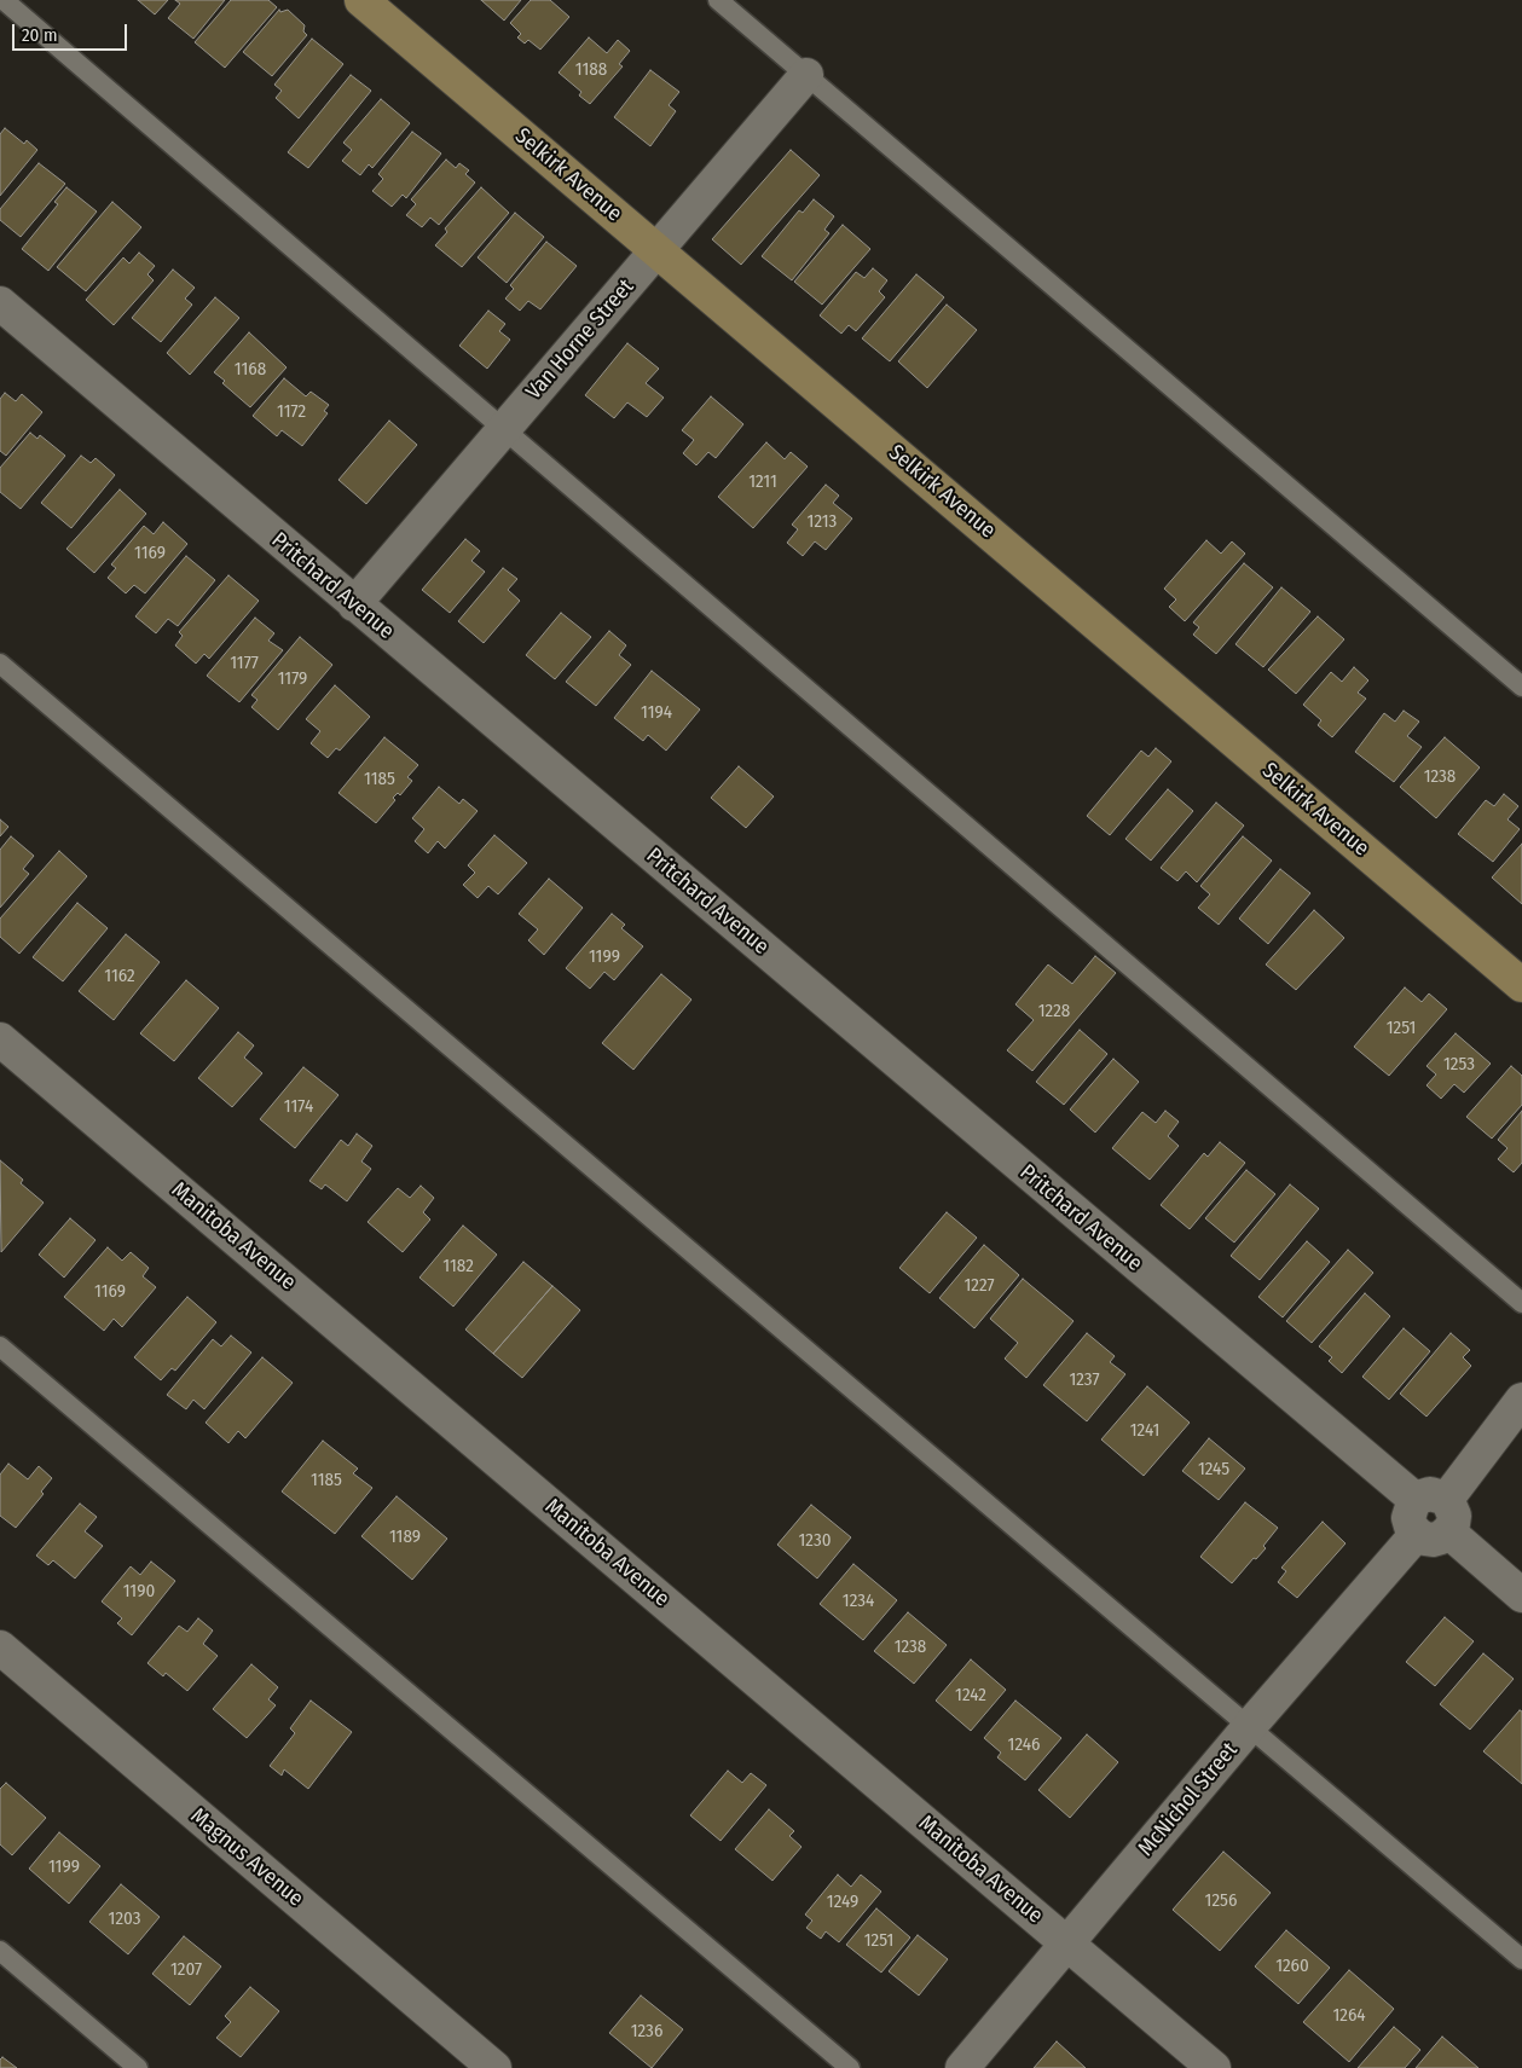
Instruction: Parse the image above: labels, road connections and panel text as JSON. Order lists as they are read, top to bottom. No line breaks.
{"streets":{"street":["Selkirk Avenue","Van Horne Street","Pritchard Avenue","Manitoba Avenue","McNichol Street","Magnus Avenue"]},"crossings":[["Selkirk Avenue","Van Horne Street"],["Van Horne Street","Pritchard Avenue"],["Pritchard Avenue","McNichol Street"],["Manitoba Avenue","McNichol Street"]],"house_numbers":["1188","1168","1172","1211","1213","1169","1177","1179","1194","1238","1185","1199","1162","1228","1251","1253","1174","1182","1227","1169","1237","1241","1245","1185","1189","1230","1190","1234","1238","1242","1246","1199","1256","1249","1203","1251","1260","1207","1264","1236"],"scale_bar":"20 m"}
